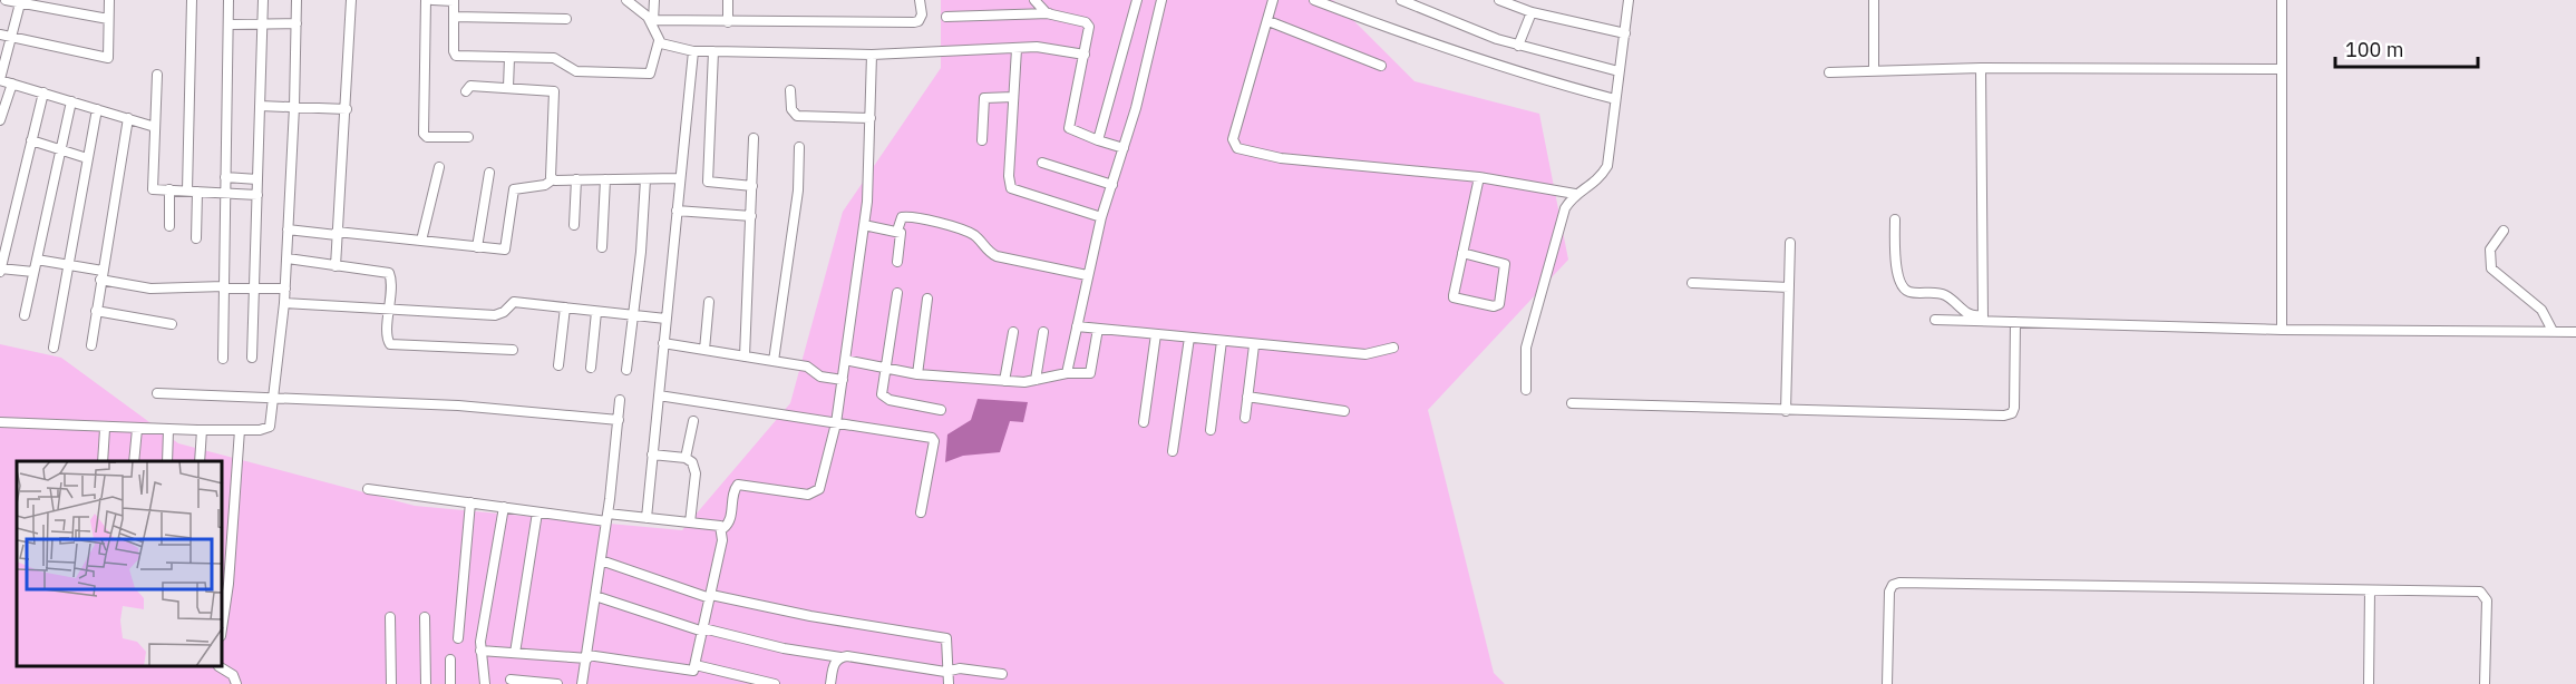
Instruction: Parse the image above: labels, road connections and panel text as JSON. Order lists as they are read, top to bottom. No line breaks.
{"scale_bar":"100 m"}
